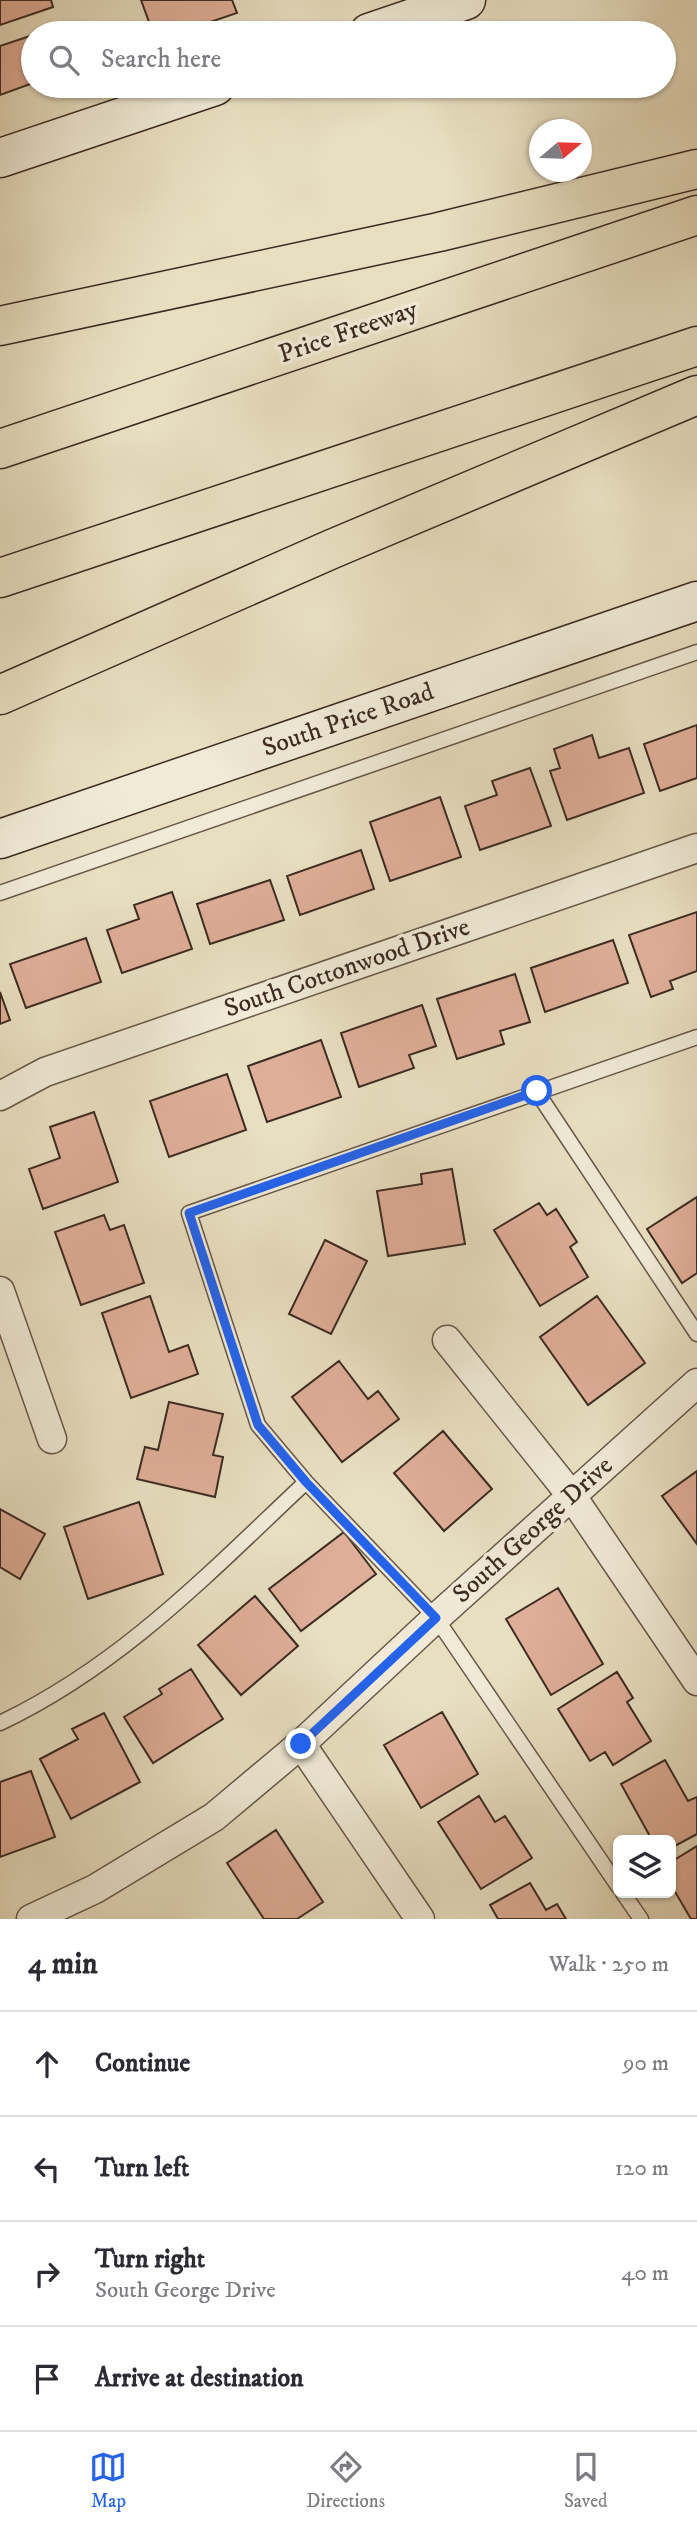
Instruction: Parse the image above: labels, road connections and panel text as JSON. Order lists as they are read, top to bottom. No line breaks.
{"streets":{"highway":["Price Freeway"],"main road":["South Price Road"],"street":["South Cottonwood Drive","South George Drive"]},"north":"right","page":{"search":"Search here","heading":["4 min","Walk · 250 m"],"list":[["Continue","90 m"],["Turn left","120 m"],["Turn right","South George Drive","40 m"],"Arrive at destination"],"nav":["Map","Directions","Saved"]}}
